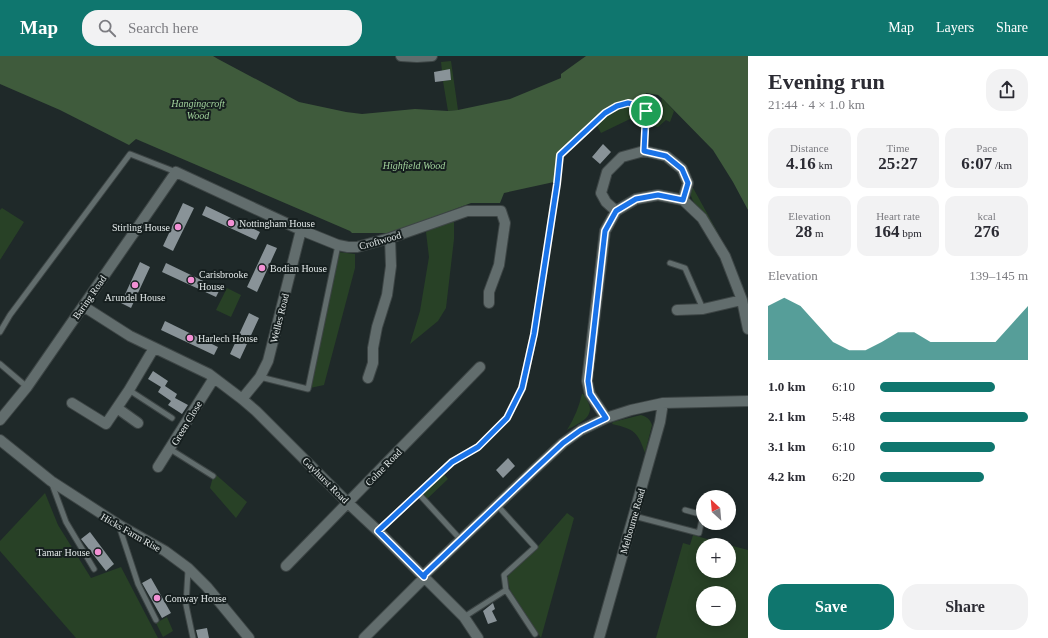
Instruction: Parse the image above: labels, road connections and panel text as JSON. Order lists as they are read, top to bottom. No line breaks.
{"streets":{"street":["Croftwood","Baring Road","Welles Road","Green Close","Colne Road","Gayhurst Road","Melbourne Road","Hicks Farm Rise"]},"crossings":[["Croftwood","Baring Road"],["Croftwood","Welles Road"],["Baring Road","Gayhurst Road"],["Welles Road","Gayhurst Road"],["Green Close","Gayhurst Road"],["Colne Road","Gayhurst Road"]],"parks":["Hangingcroft Wood","Highfield Wood"],"places":["Nottingham House","Stirling House","Bodian House","Carisbrooke House","Arundel House","Harlech House","Tamar House","Conway House"],"north":"top left","page":{"header":"Map","search":"Search here","nav":["Map","Layers","Share"],"heading":["Evening run","21:44 · 4 × 1.0 km"],"stats":[["Distance","4.16 km"],["Time","25:27"],["Pace","6:07 /km"],["Elevation","28 m"],["Heart rate","164 bpm"],["kcal","276"]],"chart":["Elevation","139–145 m"],"list":[{"name":"1.0 km","note":"6:10"},{"name":"2.1 km","note":"5:48"},{"name":"3.1 km","note":"6:10"},{"name":"4.2 km","note":"6:20"}],"map_buttons":["+","−"],"buttons":["Save","Share"]}}
